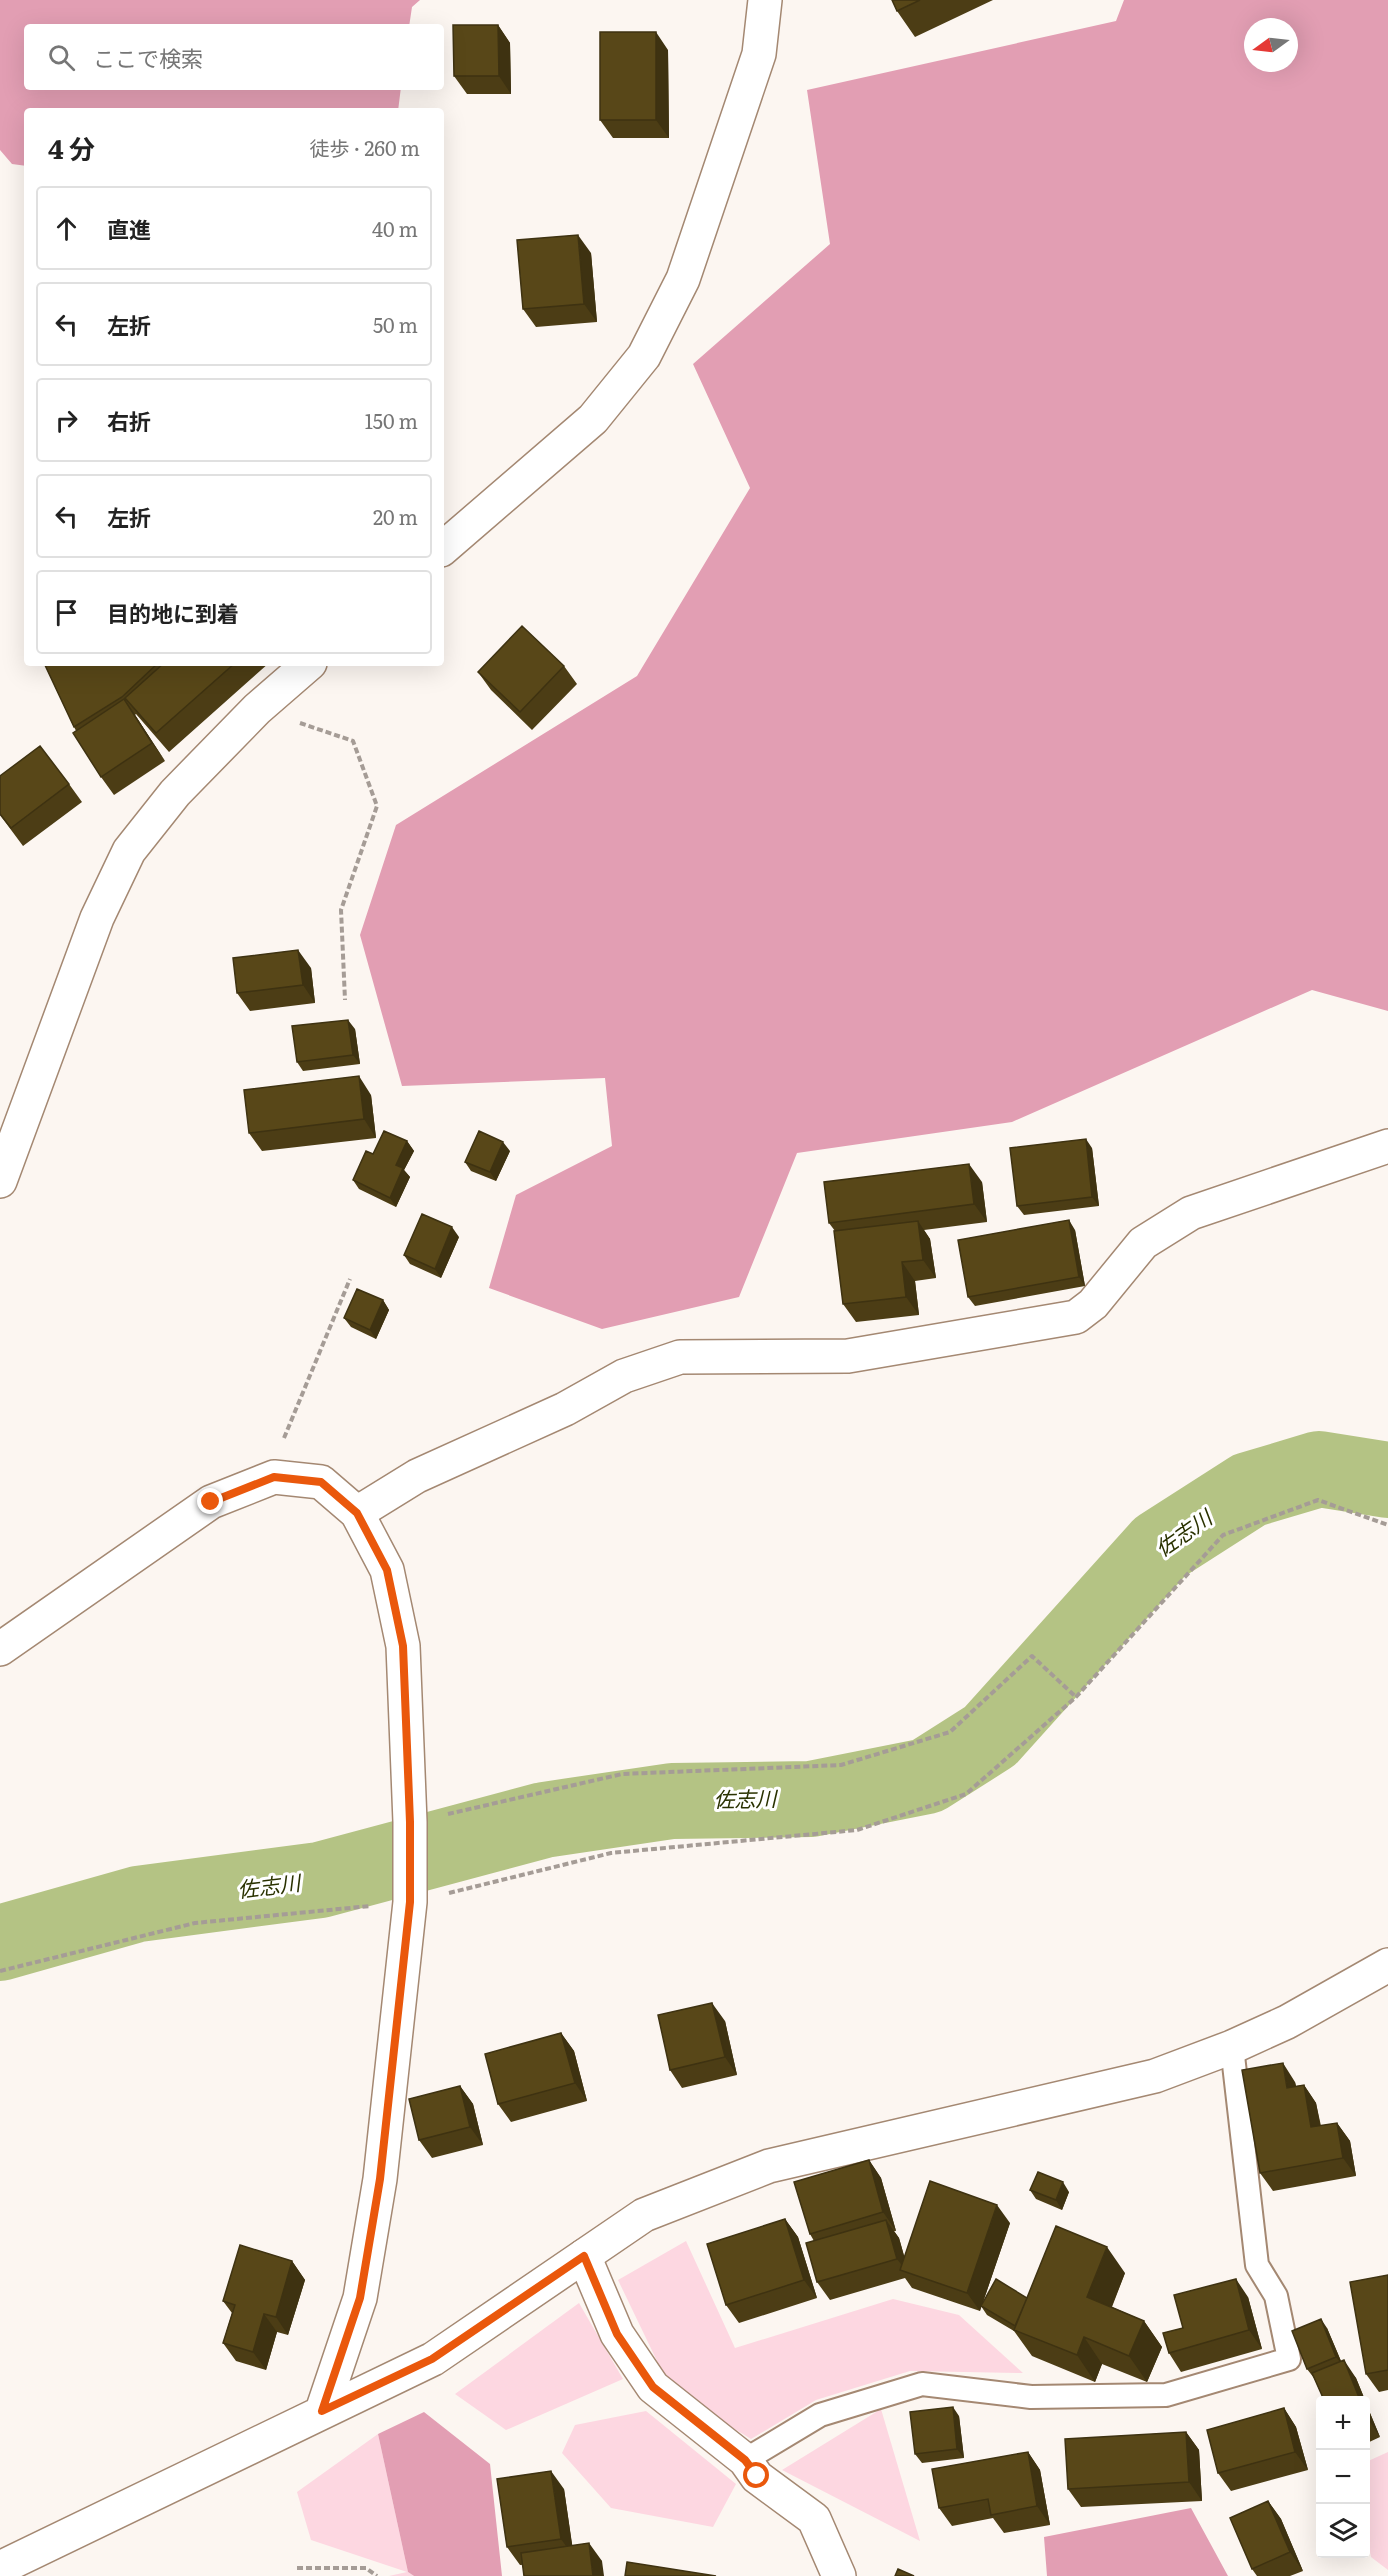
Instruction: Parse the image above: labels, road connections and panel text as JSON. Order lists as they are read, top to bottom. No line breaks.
{"water":["佐志川"],"north":"left","page":{"search":"ここで検索","heading":["4 分","徒歩 · 260 m"],"list":[["直進","40 m"],["左折","50 m"],["右折","150 m"],["左折","20 m"],"目的地に到着"],"map_buttons":["+","−"]}}
